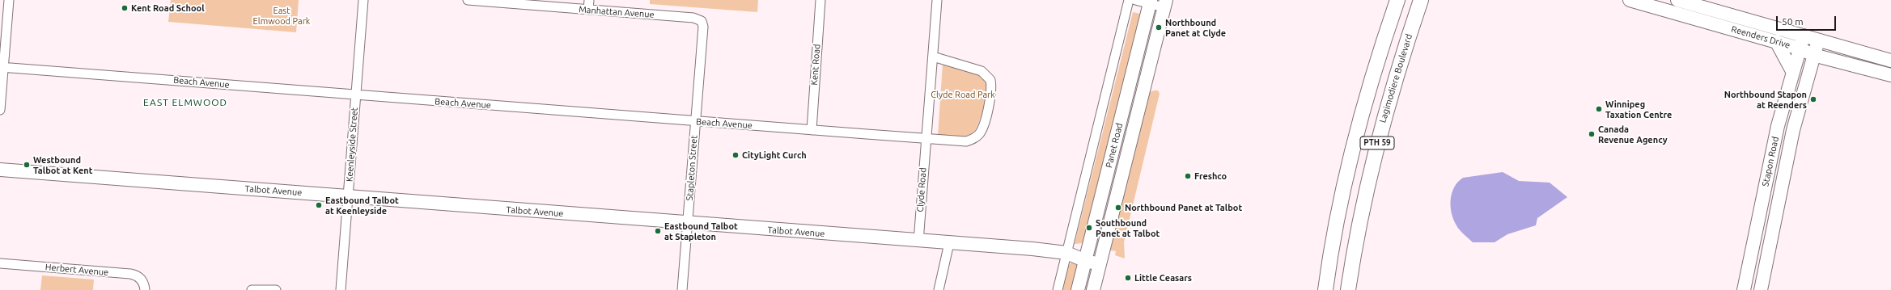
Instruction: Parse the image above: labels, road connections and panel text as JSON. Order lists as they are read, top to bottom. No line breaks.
{"streets":{"main road":["Lagimodiere Boulevard","PTH 59"],"street":["Manhattan Avenue","Reenders Drive","Kent Road","Beach Avenue","Keenleyside Street","Panet Road","Stapon Road","Stapleton Street","Clyde Road","Talbot Avenue","Herbert Avenue"]},"crossings":[["Manhattan Avenue","Stapleton Street"],["Reenders Drive","Stapon Road"],["Kent Road","Beach Avenue"],["Beach Avenue","Keenleyside Street"],["Beach Avenue","Stapleton Street"],["Beach Avenue","Clyde Road"],["Keenleyside Street","Talbot Avenue"],["Panet Road","Talbot Avenue"],["Stapleton Street","Talbot Avenue"],["Clyde Road","Talbot Avenue"]],"districts":["EAST ELMWOOD"],"parks":["East Elmwood Park","Clyde Road Park"],"places":["Kent Road School","Northbound Panet at Clyde","Northbound Stapon at Reenders","Winnipeg Taxation Centre","Canada Revenue Agency","CityLight Curch","Westbound Talbot at Kent","Freshco","Eastbound Talbot at Keenleyside","Northbound Panet at Talbot","Southbound Panet at Talbot","Eastbound Talbot at Stapleton","Little Ceasars"],"scale_bar":"50 m"}
